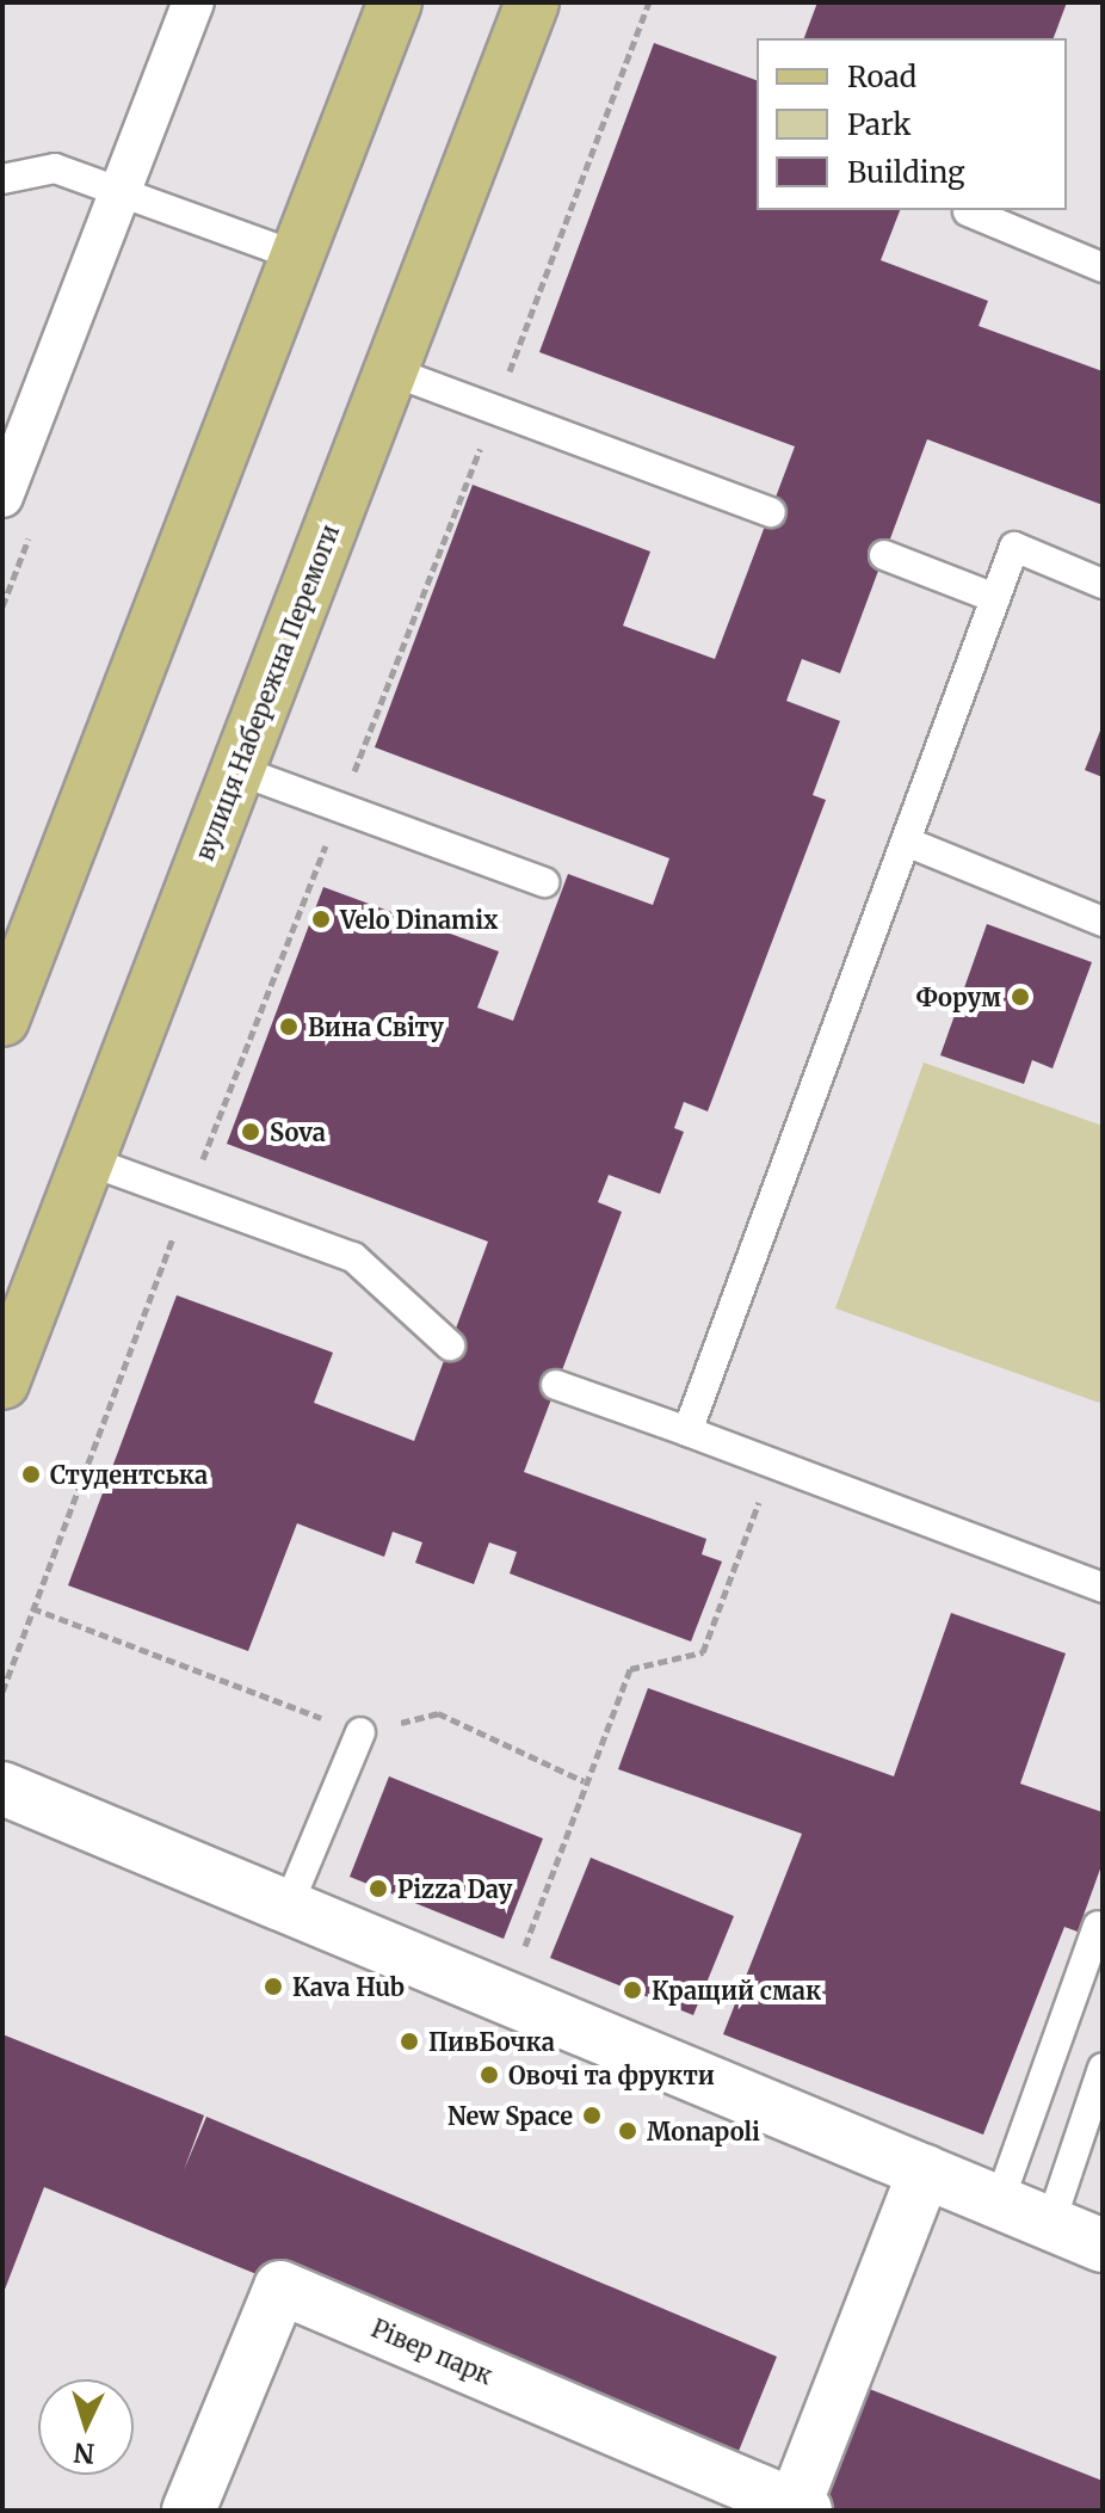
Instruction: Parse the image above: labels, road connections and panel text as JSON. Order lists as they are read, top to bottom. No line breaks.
{"streets":{"main road":["вулиця Набережна Перемоги"],"street":["Рівер парк"]},"places":["Velo Dinamix","Форум","Вина Світу","Sova","Студентська","Pizza Day","Kava Hub","Кращий смак","ПивБочка","Овочі та фрукти","New Space","Monapoli"],"legend":["Road","Park","Building"],"north":"bottom"}
